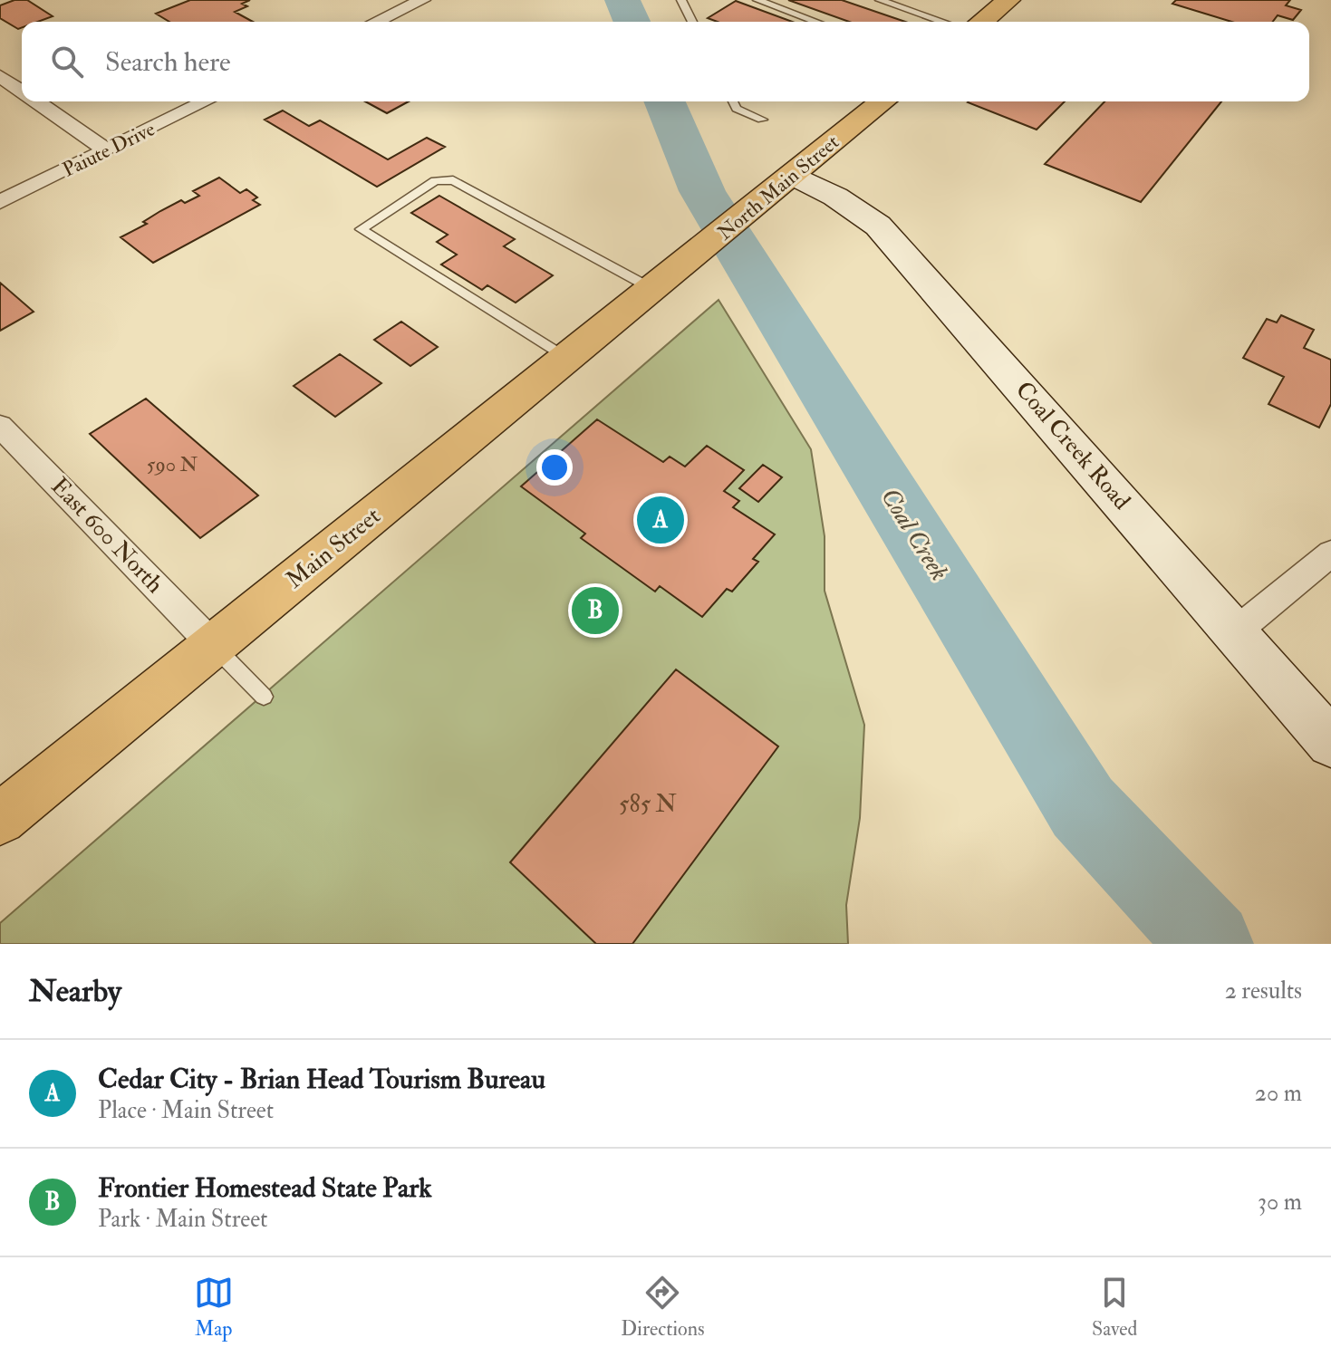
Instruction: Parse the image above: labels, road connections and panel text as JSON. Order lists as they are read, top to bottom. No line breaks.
{"streets":{"main road":["North Main Street","Coal Creek Road","Main Street"],"street":["Paiute Drive","East 600 North"]},"crossings":[["North Main Street","Coal Creek Road"],["North Main Street","Main Street"],["East 600 North","Main Street"]],"water":["Coal Creek"],"house_numbers":["590 N","585 N"],"page":{"search":"Search here","pins":["A","B"],"heading":["Nearby","2 results"],"list":[{"mark":"A","name":"Cedar City - Brian Head Tourism Bureau","note":"Place · Main Street","value":"20 m"},{"mark":"B","name":"Frontier Homestead State Park","note":"Park · Main Street","value":"30 m"}],"nav":["Map","Directions","Saved"]}}
